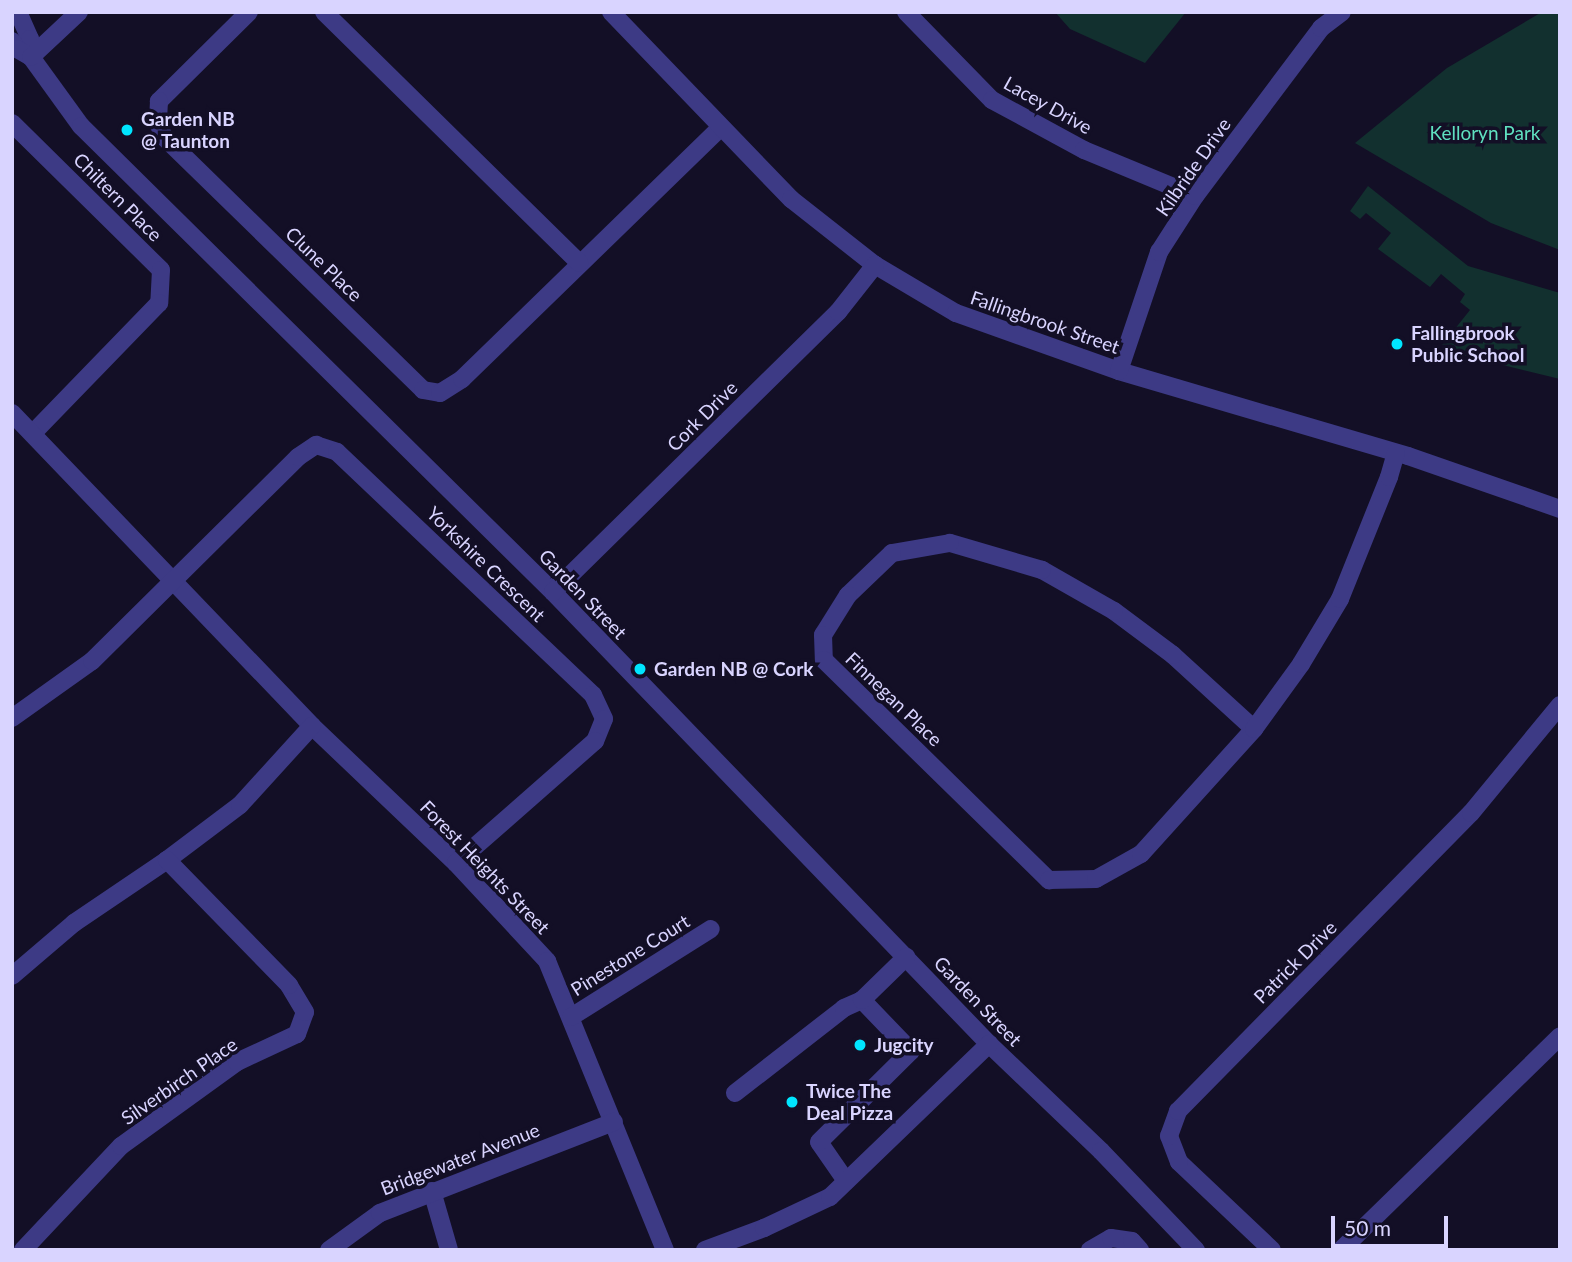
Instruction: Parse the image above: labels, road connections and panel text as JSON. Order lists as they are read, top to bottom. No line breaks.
{"streets":{"street":["Lacey Drive","Kilbride Drive","Chiltern Place","Clune Place","Fallingbrook Street","Cork Drive","Yorkshire Crescent","Garden Street","Finnegan Place","Forest Heights Street","Pinestone Court","Patrick Drive","Silverbirch Place","Bridgewater Avenue"]},"crossings":[["Lacey Drive","Kilbride Drive"],["Kilbride Drive","Fallingbrook Street"],["Clune Place","Fallingbrook Street"],["Fallingbrook Street","Cork Drive"],["Fallingbrook Street","Finnegan Place"],["Cork Drive","Garden Street"],["Yorkshire Crescent","Forest Heights Street"],["Forest Heights Street","Pinestone Court"],["Forest Heights Street","Bridgewater Avenue"]],"parks":["Kelloryn Park"],"places":["Garden NB @ Taunton","Fallingbrook Public School","Garden NB @ Cork","Jugcity","Twice The Deal Pizza"],"scale_bar":"50 m"}
